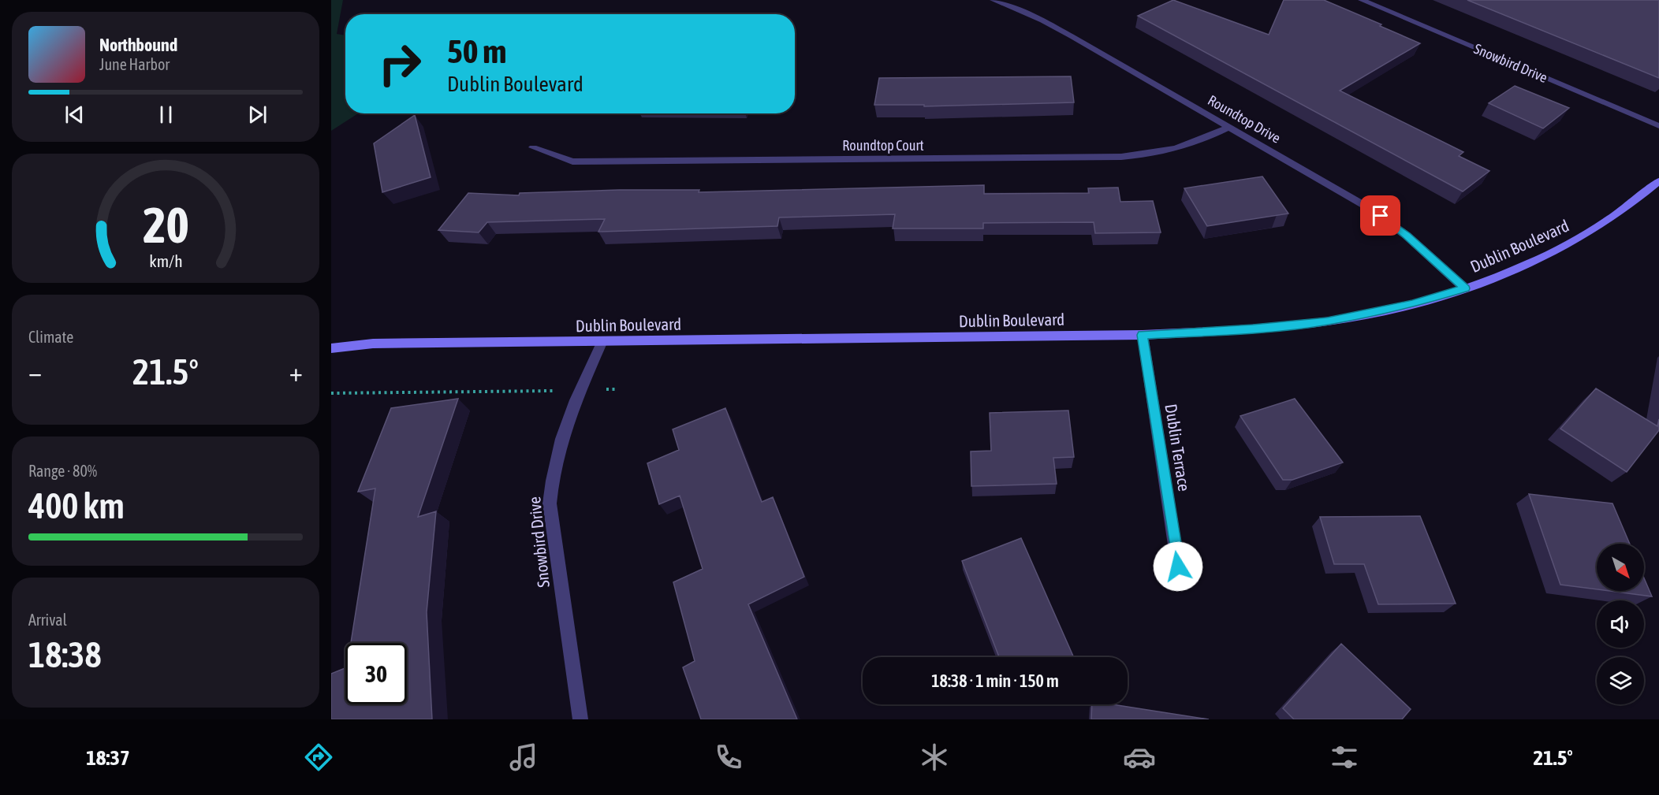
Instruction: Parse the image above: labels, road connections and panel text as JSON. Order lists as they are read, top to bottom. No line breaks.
{"streets":{"main road":["Dublin Boulevard"],"street":["Snowbird Drive","Roundtop Drive","Roundtop Court","Dublin Terrace"]},"crossings":[["Snowbird Drive","Dublin Boulevard"],["Roundtop Drive","Roundtop Court"],["Roundtop Drive","Dublin Boulevard"],["Dublin Boulevard","Dublin Terrace"]],"north":"bottom right","page":{"turn":["50 m","Dublin Boulevard"],"song":["Northbound","June Harbor"],"tile":["Climate",["Range · 80%","400 km"],["Arrival","18:38"]],"heat":["−","21.5°","+"],"limit":"30","trip":"18:38 · 1 min · 150 m","tabs":["18:37","21.5°"],"gauge":["20","km/h"]}}
